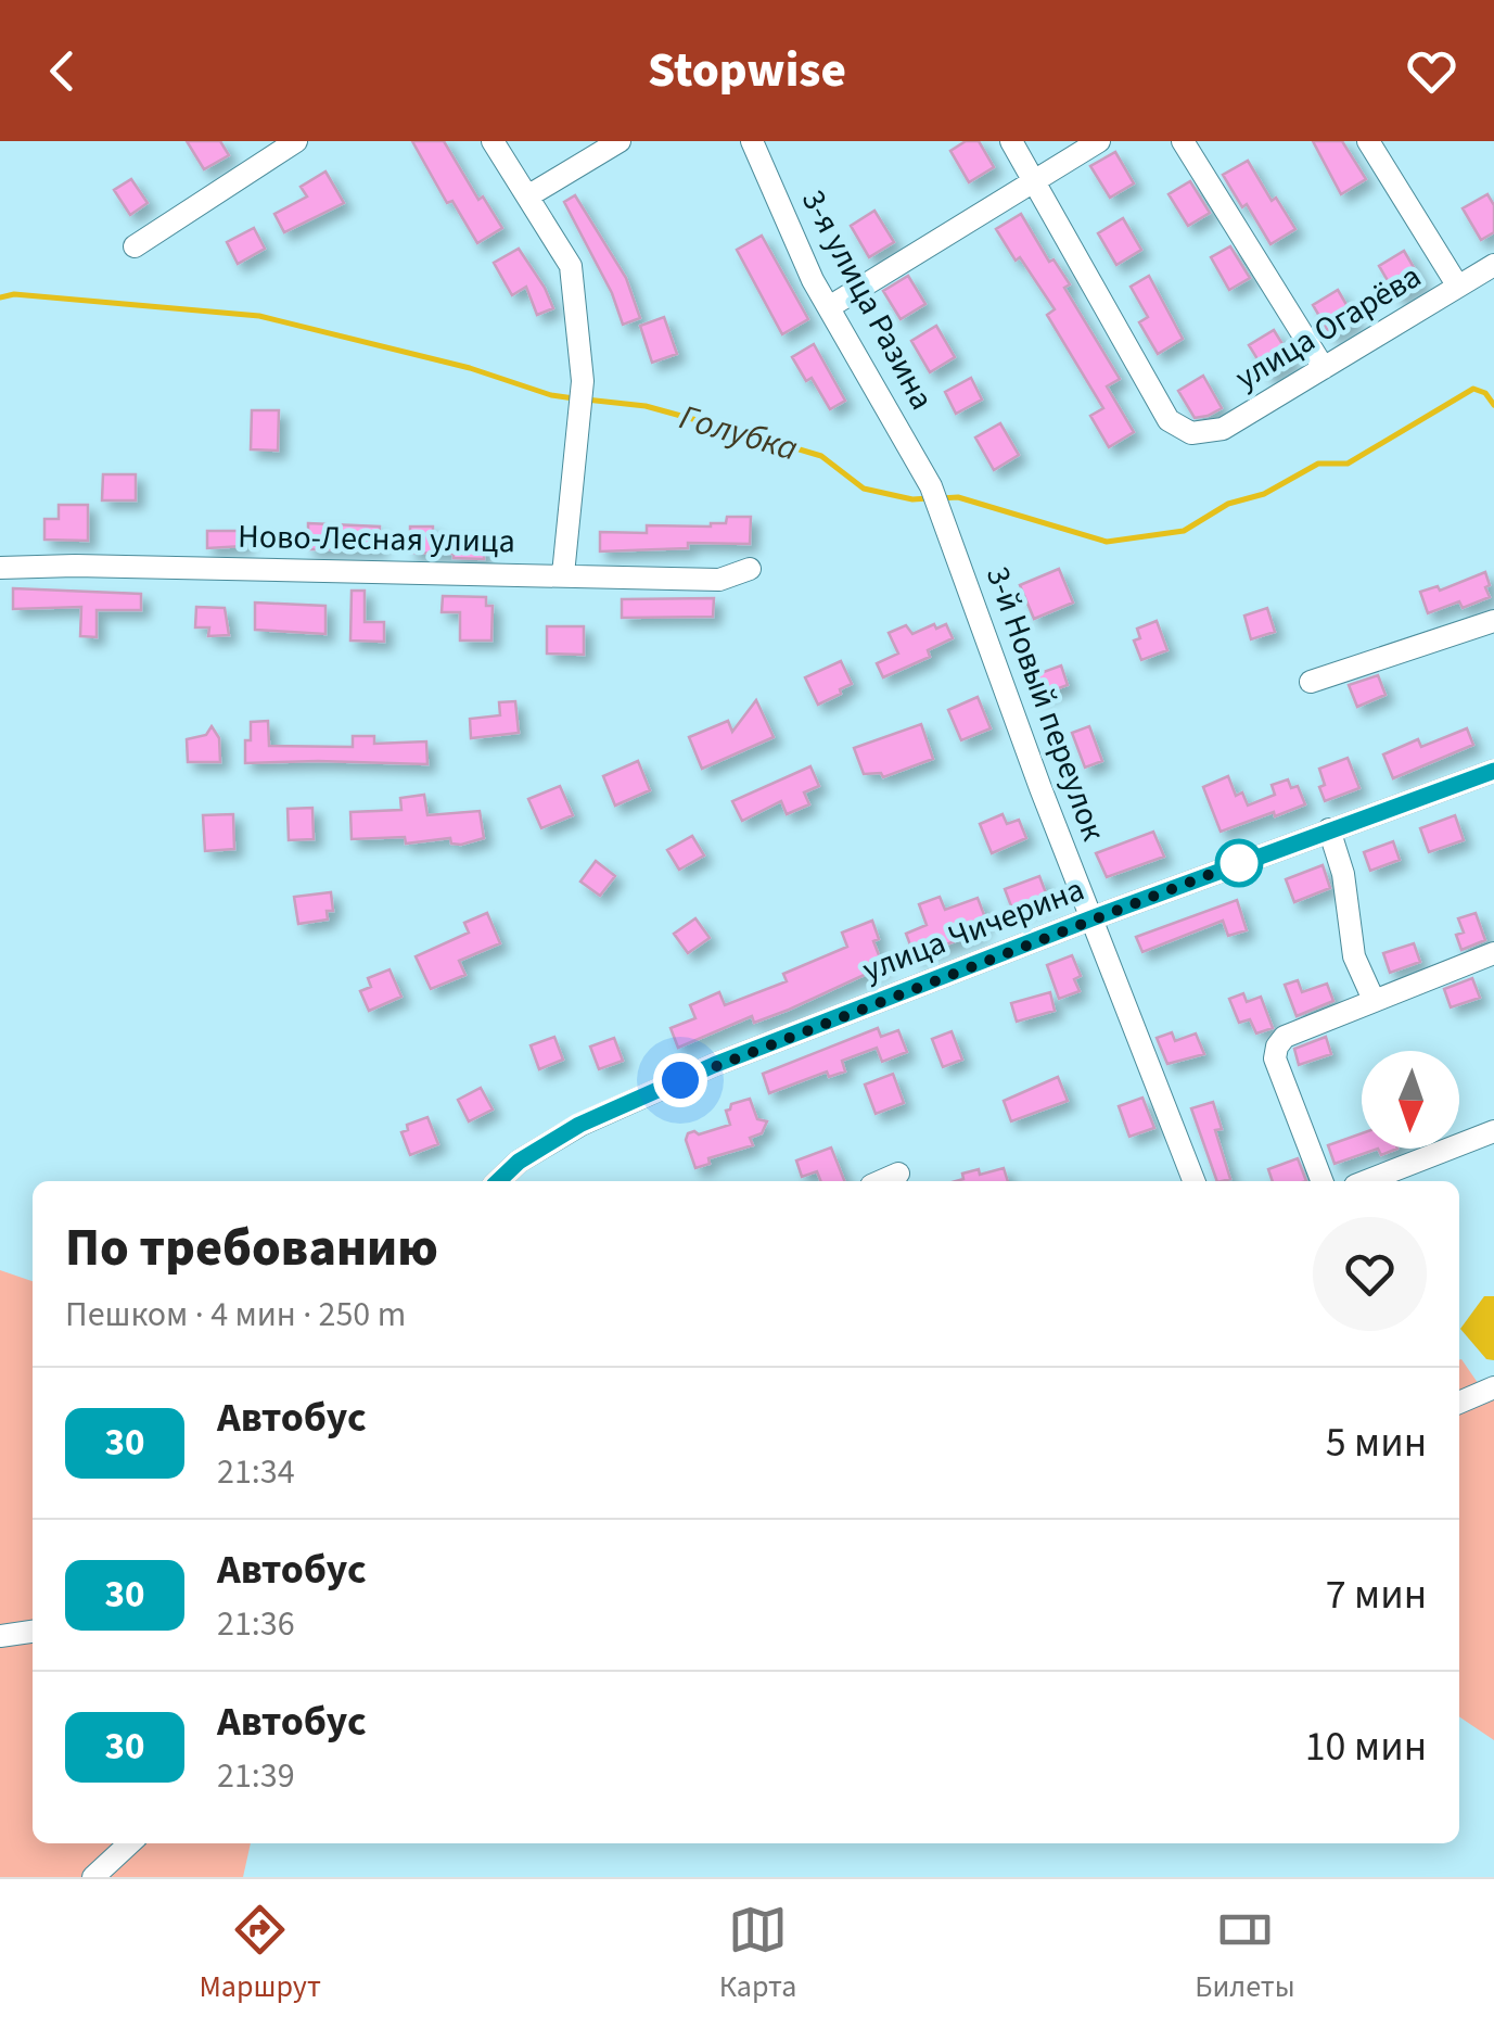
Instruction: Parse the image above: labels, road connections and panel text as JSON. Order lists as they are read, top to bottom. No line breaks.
{"streets":{"street":["3-я улица Разина","улица Огарёва","Ново-Лесная улица","3-й Новый переулок","улица Чичерина"]},"crossings":[["3-я улица Разина","3-й Новый переулок"],["3-й Новый переулок","улица Чичерина"]],"water":["Голубка"],"lines":["bus line 30"],"north":"bottom","page":{"header":"Stopwise","heading":["По требованию","Пешком · 4 мин · 250 m"],"list":[{"mark":"30","name":"Автобус","note":"21:34","value":"5 мин"},{"mark":"30","name":"Автобус","note":"21:36","value":"7 мин"},{"mark":"30","name":"Автобус","note":"21:39","value":"10 мин"}],"tabs":["Маршрут","Карта","Билеты"]}}
